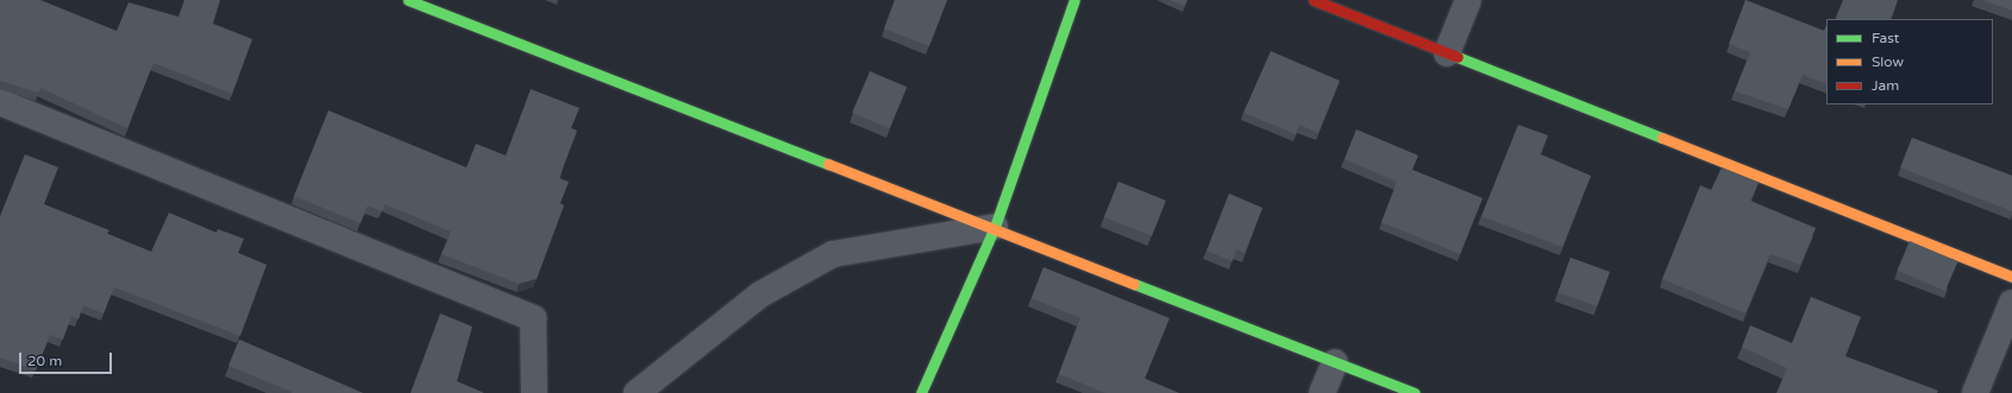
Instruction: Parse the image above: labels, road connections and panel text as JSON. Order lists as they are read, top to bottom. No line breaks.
{"legend":["Fast","Slow","Jam"],"scale_bar":"20 m"}
